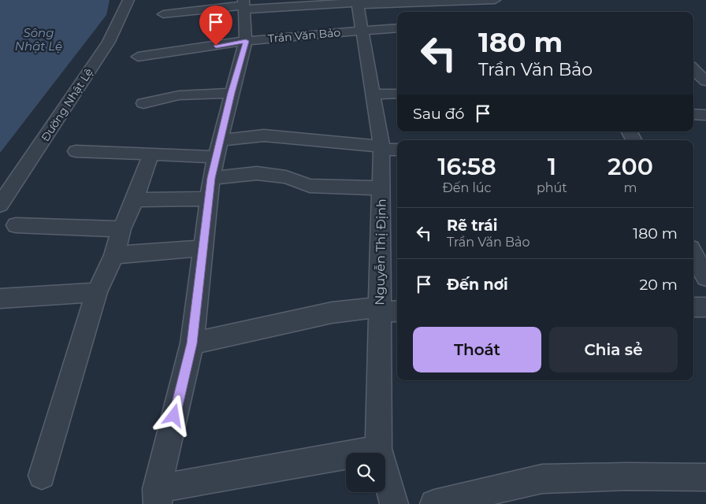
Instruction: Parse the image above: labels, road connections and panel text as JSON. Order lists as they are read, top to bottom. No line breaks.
{"streets":{"street":["Trần Văn Bảo","Đường Nhật Lệ","Nguyễn Thị Định"]},"crossings":[["Trần Văn Bảo","Nguyễn Thị Định"]],"water":["Sông Nhật Lệ"],"page":{"turn":["180 m","Trần Văn Bảo"],"then":"Sau đó","eta":["16:58","Đến lúc","1","phút","200","m"],"list":[{"name":"Rẽ trái","note":"Trần Văn Bảo","value":"180 m"},{"name":"Đến nơi","value":"20 m"}],"buttons":["Thoát","Chia sẻ"]}}
